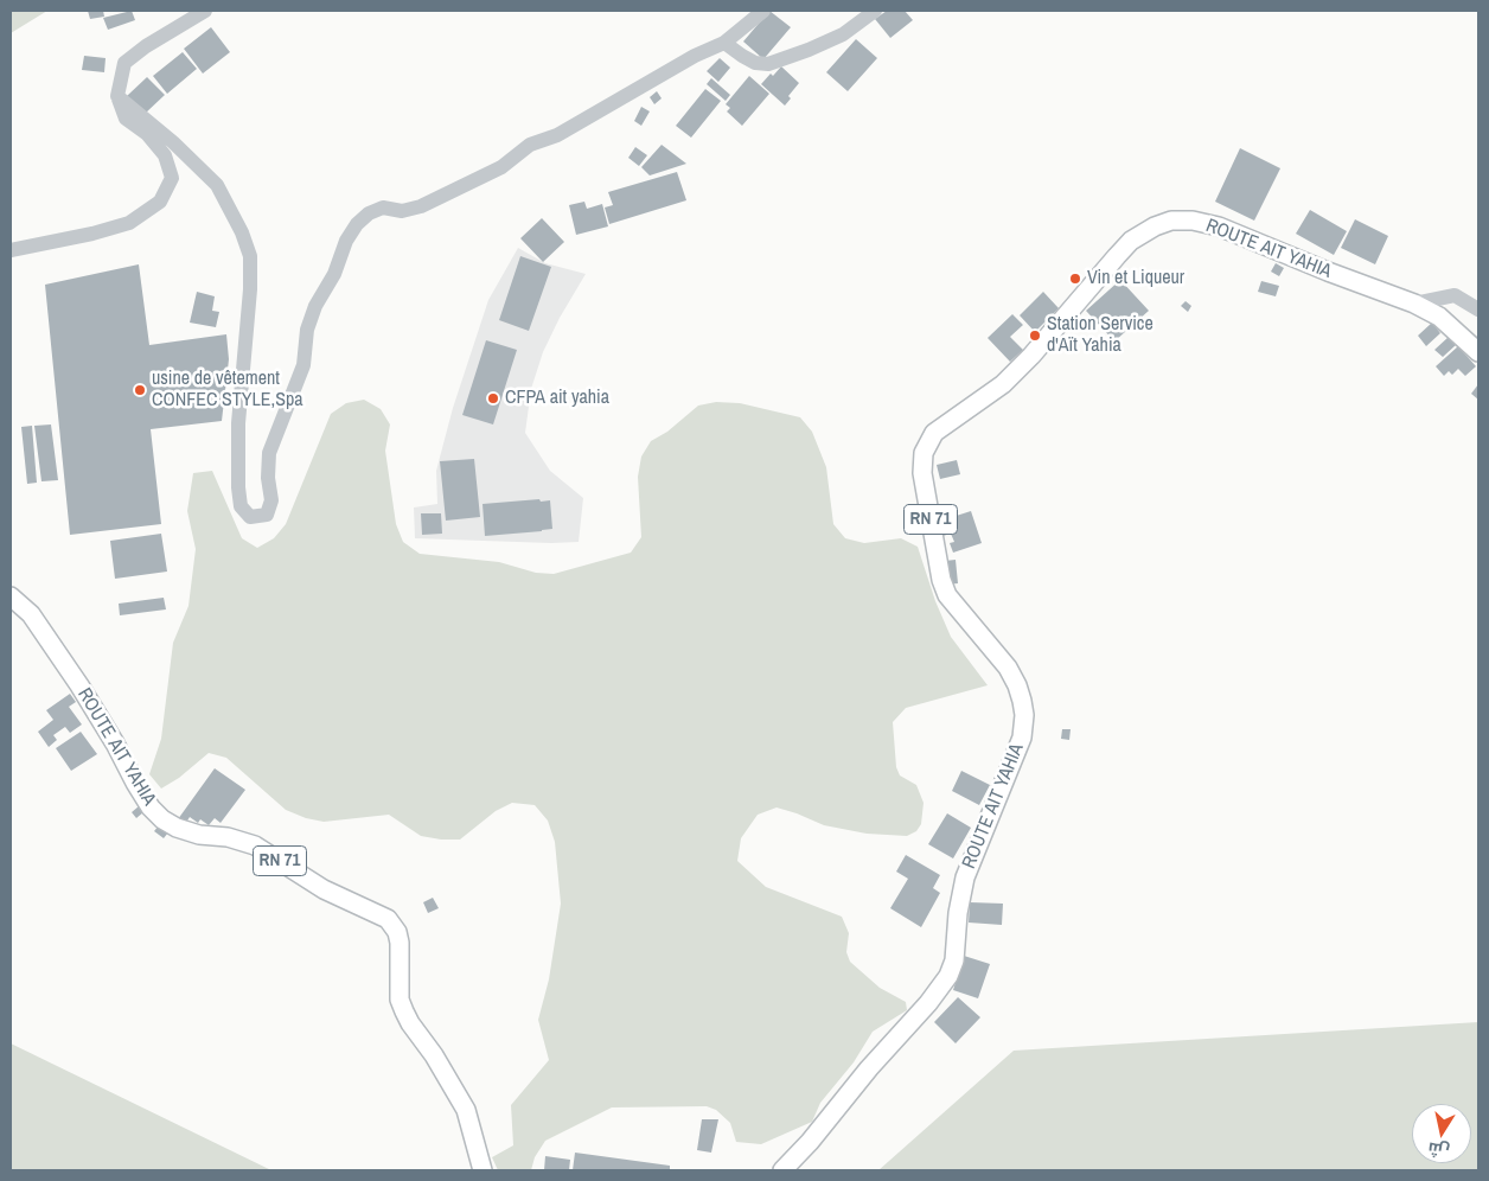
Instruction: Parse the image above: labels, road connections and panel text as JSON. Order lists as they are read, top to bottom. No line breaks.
{"streets":{"main road":["ROUTE AIT YAHIA","RN 71"]},"places":["Vin et Liqueur","Station Service d'Aït Yahia","usine de vêtement CONFEC STYLE,Spa","CFPA ait yahia"],"north":"bottom"}
